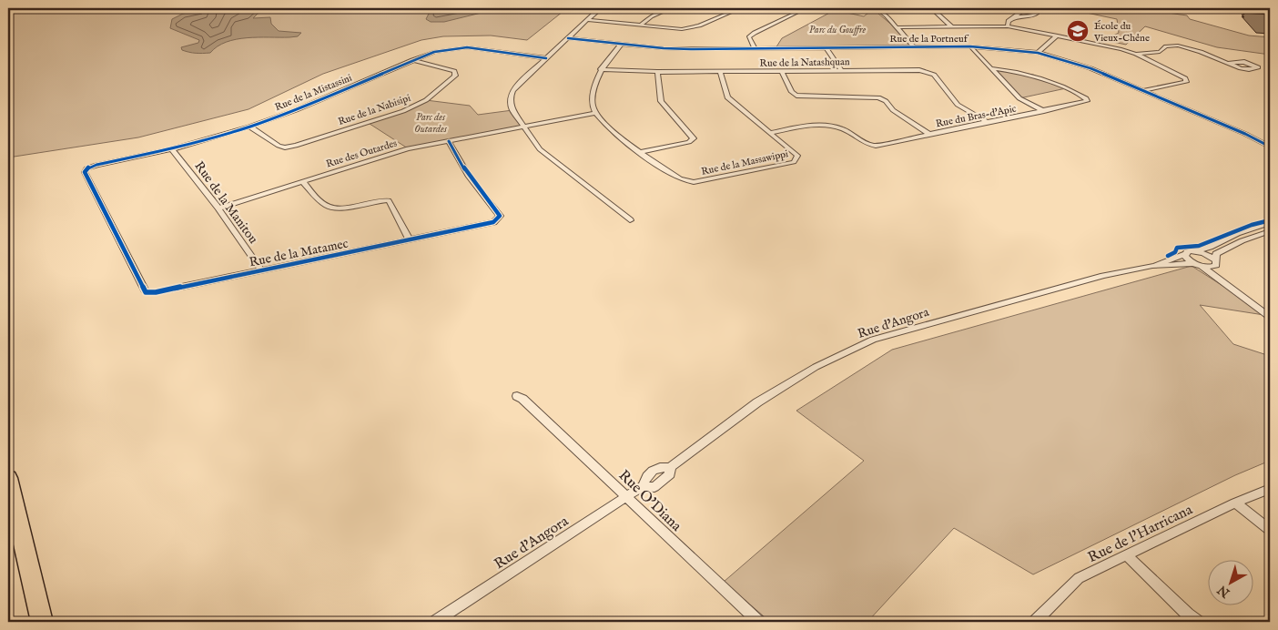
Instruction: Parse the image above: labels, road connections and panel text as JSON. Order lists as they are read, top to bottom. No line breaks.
{"streets":{"street":["Rue de la Portneuf","Rue de la Natashquan","Rue de la Mistassini","Rue de la Nabisipi","Rue du Bras-d'Apic","Rue des Outardes","Rue de la Massawippi","Rue de la Manitou","Rue de la Matamec","Rue d'Angora","Rue O'Diana","Rue de l'Harricana"]},"crossings":[["Rue de la Natashquan","Rue du Bras-d'Apic"],["Rue de la Natashquan","Rue de la Massawippi"],["Rue de la Mistassini","Rue de la Nabisipi"],["Rue de la Mistassini","Rue de la Manitou"],["Rue de la Mistassini","Rue de la Matamec"],["Rue du Bras-d'Apic","Rue de la Massawippi"],["Rue des Outardes","Rue de la Massawippi"],["Rue des Outardes","Rue de la Manitou"],["Rue des Outardes","Rue de la Matamec"],["Rue de la Manitou","Rue de la Matamec"],["Rue d'Angora","Rue O'Diana"]],"parks":["Parc du Gouffre","Parc des Outardes"],"places":{"school or university":["École du Vieux-Chêne"]},"north":"bottom left"}
